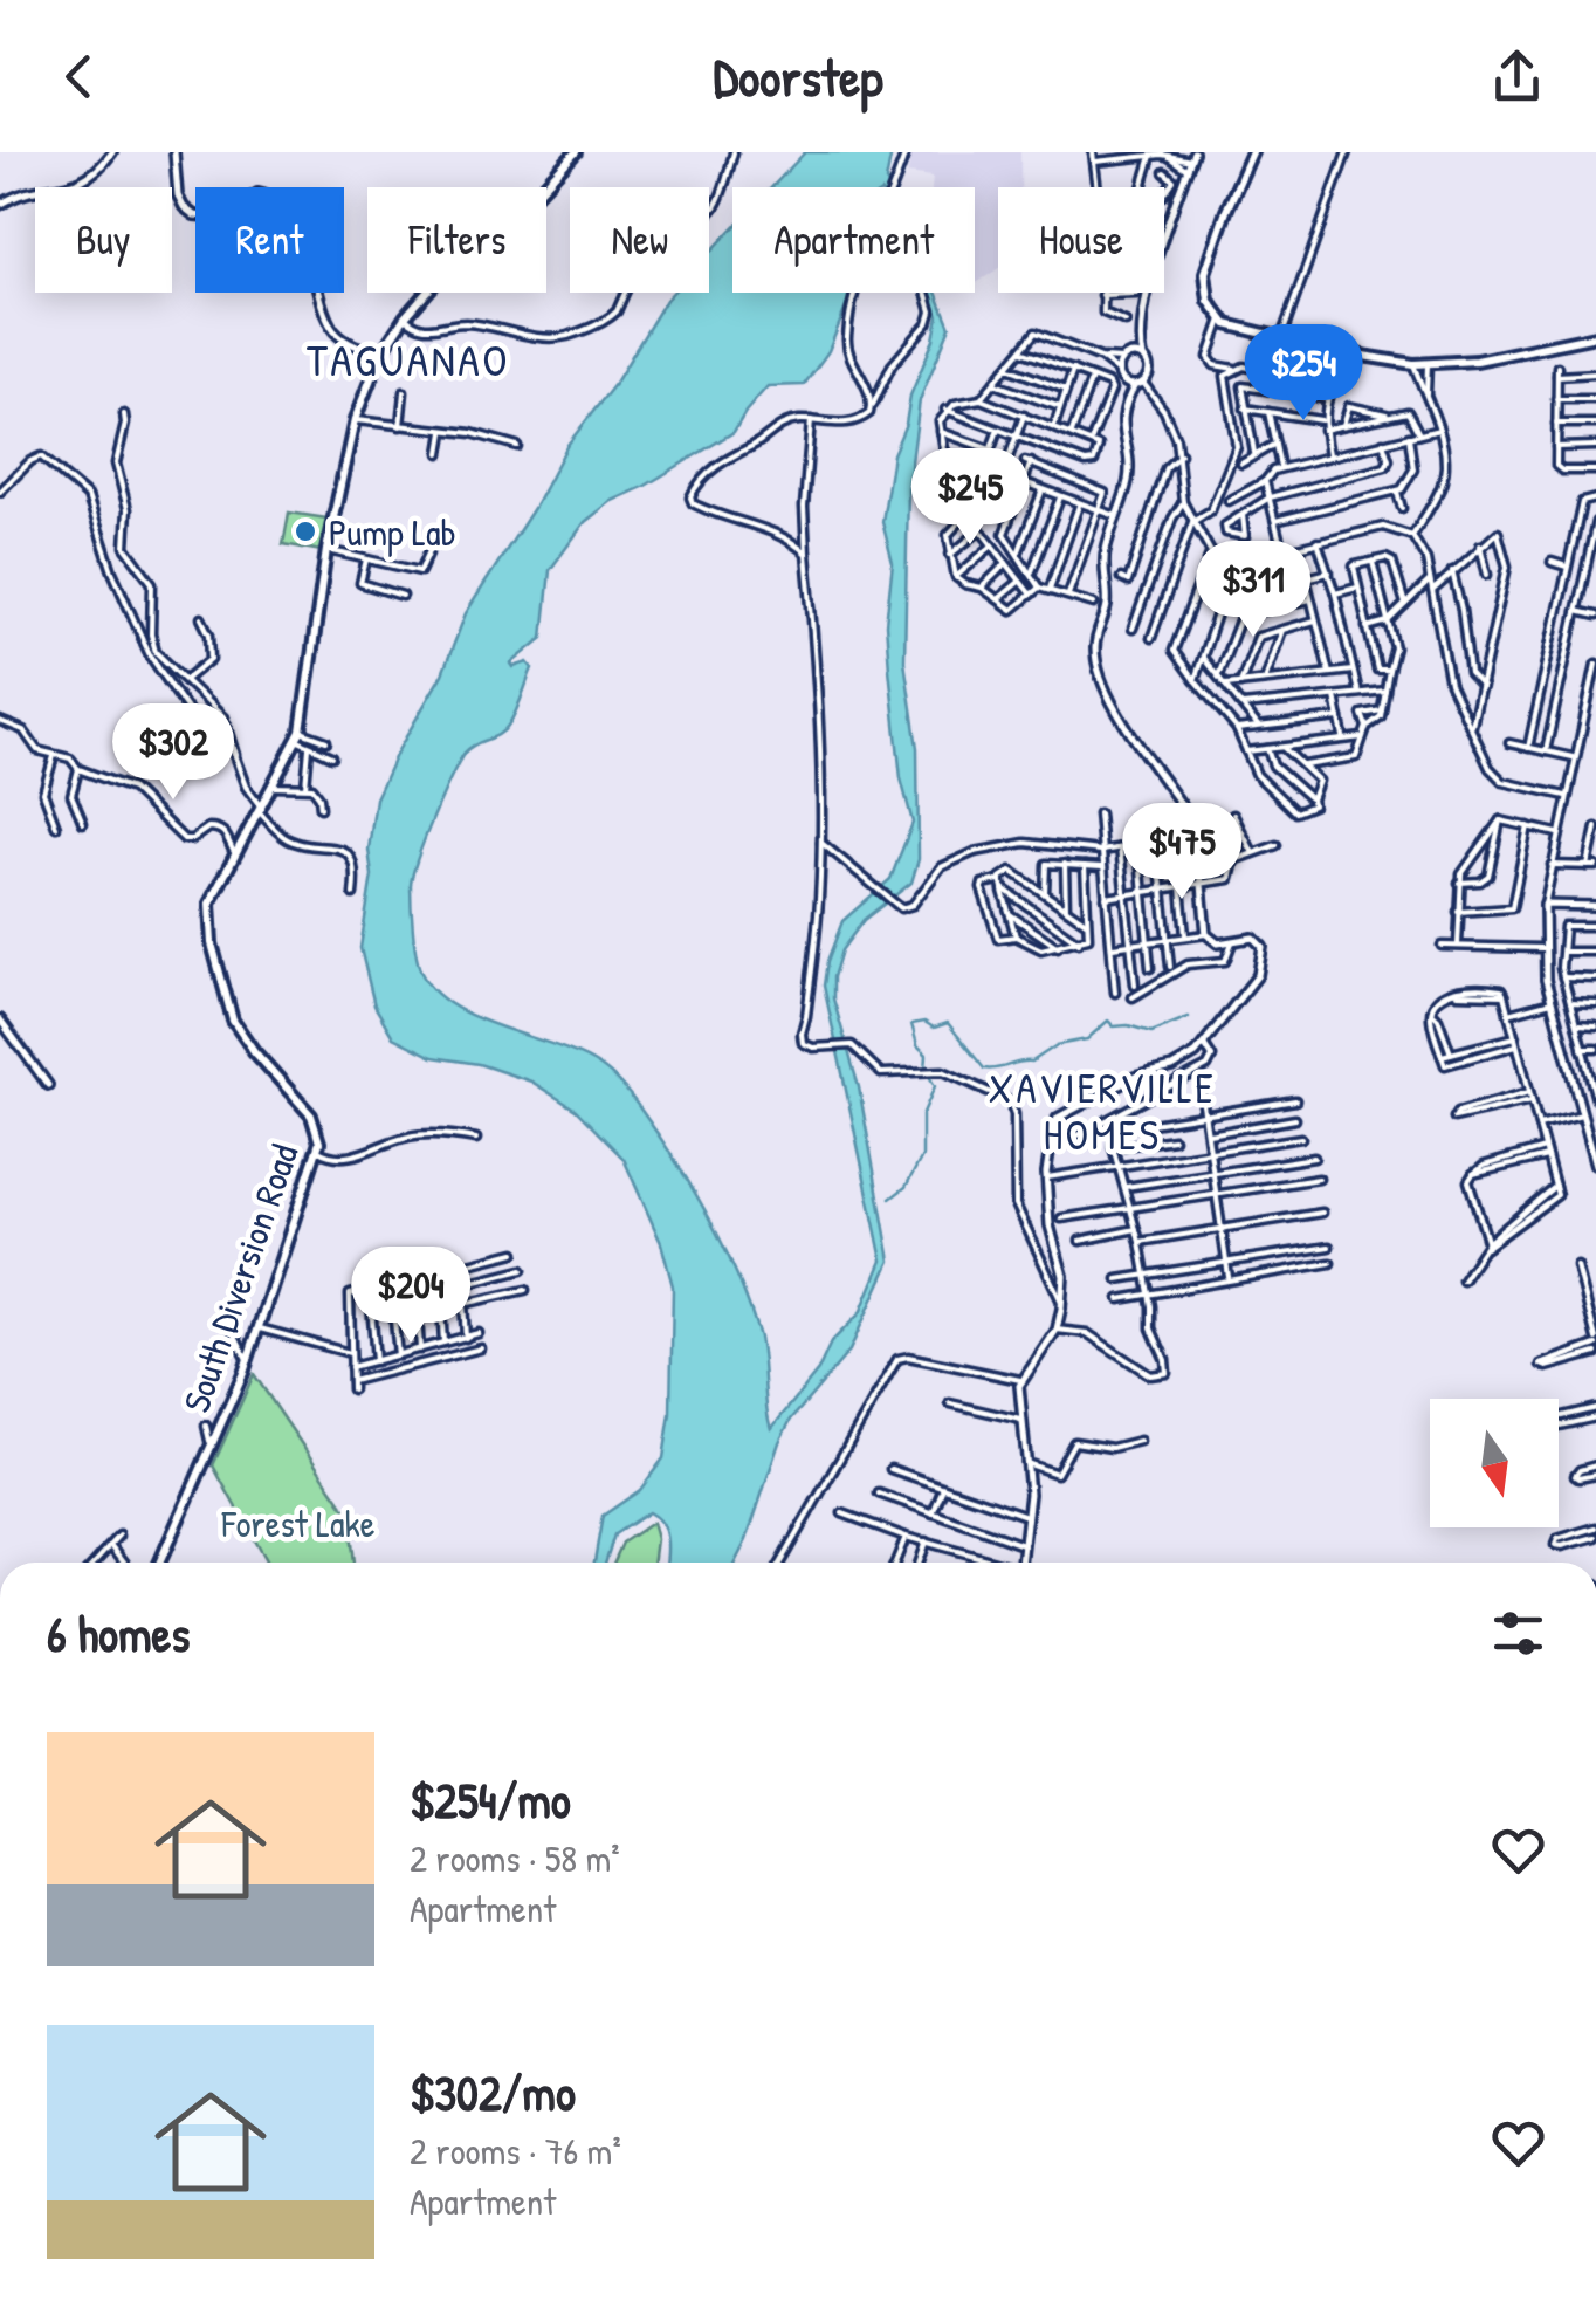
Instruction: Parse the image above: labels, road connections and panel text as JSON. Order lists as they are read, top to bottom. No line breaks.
{"streets":{"main road":["South Diversion Road"]},"districts":["TAGUANAO","XAVIERVILLE HOMES"],"parks":["Forest Lake"],"places":["Pump Lab"],"north":"bottom","page":{"header":"Doorstep","chip":["Buy","Rent","Filters","New","Apartment","House"],"price":["$254","$245","$311","$302","$475","$204"],"heading":"6 homes","list":[{"name":"$254/mo","note":"2 rooms · 58 m² · Apartment"},{"name":"$302/mo","note":"2 rooms · 76 m² · Apartment"}]}}
